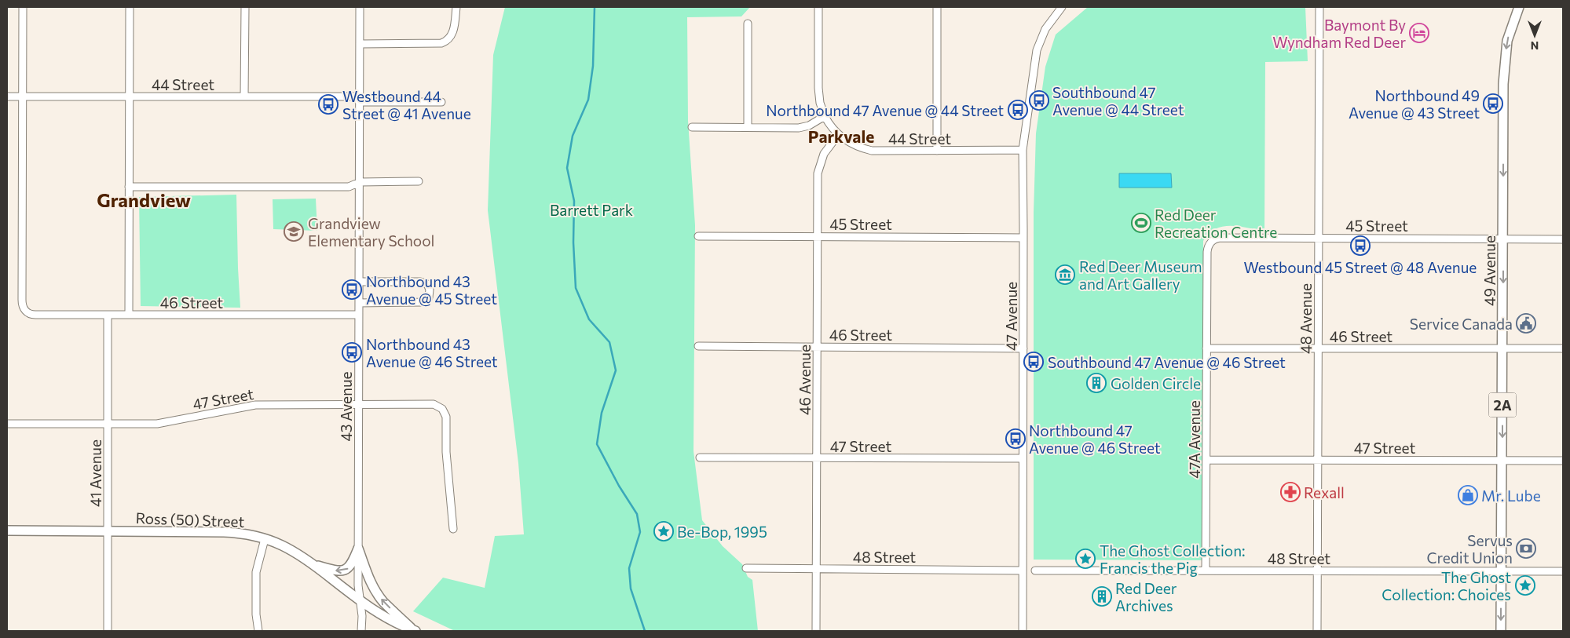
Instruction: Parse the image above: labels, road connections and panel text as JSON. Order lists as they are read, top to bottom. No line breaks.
{"streets":{"main road":["49 Avenue","2A","Ross (50) Street"],"street":["44 Street","45 Street","46 Street","47 Avenue","48 Avenue","46 Avenue","47 Street","43 Avenue","47A Avenue","41 Avenue","48 Street"]},"crossings":[["44 Street","46 Street"],["44 Street","47 Avenue"],["44 Street","46 Avenue"],["44 Street","43 Avenue"],["45 Street","49 Avenue"],["45 Street","47 Avenue"],["45 Street","48 Avenue"],["45 Street","46 Avenue"],["45 Street","47A Avenue"],["49 Avenue","46 Street"],["49 Avenue","47 Street"],["49 Avenue","48 Street"],["46 Street","47 Avenue"],["46 Street","48 Avenue"],["46 Street","46 Avenue"],["46 Street","43 Avenue"],["46 Street","47A Avenue"],["46 Street","41 Avenue"],["47 Avenue","47 Street"],["47 Avenue","48 Street"],["48 Avenue","47 Street"],["48 Avenue","48 Street"],["46 Avenue","47 Street"],["46 Avenue","48 Street"],["47 Street","43 Avenue"],["47 Street","47A Avenue"],["47 Street","41 Avenue"],["43 Avenue","Ross (50) Street"],["47A Avenue","48 Street"],["41 Avenue","Ross (50) Street"]],"one_way":["49 Avenue"],"districts":["Parkvale","Grandview"],"parks":["Barrett Park"],"places":{"hotel":["Baymont By Wyndham Red Deer"],"bus stop":["Southbound 47 Avenue @ 44 Street","Northbound 49 Avenue @ 43 Street","Westbound 44 Street @ 41 Avenue","Northbound 47 Avenue @ 44 Street","Westbound 45 Street @ 48 Avenue","Northbound 43 Avenue @ 45 Street","Northbound 43 Avenue @ 46 Street","Southbound 47 Avenue @ 46 Street","Northbound 47 Avenue @ 46 Street"],"sports":["Red Deer Recreation Centre"],"school or university":["Grandview Elementary School"],"museum":["Red Deer Museum and Art Gallery"],"public building":["Service Canada"],"building":["Golden Circle","Red Deer Archives"],"pharmacy":["Rexall"],"shop":["Mr. Lube"],"place":["Be-Bop, 1995","The Ghost Collection: Francis the Pig","The Ghost Collection: Choices"],"bank":["Servus Credit Union"]},"north":"bottom"}
